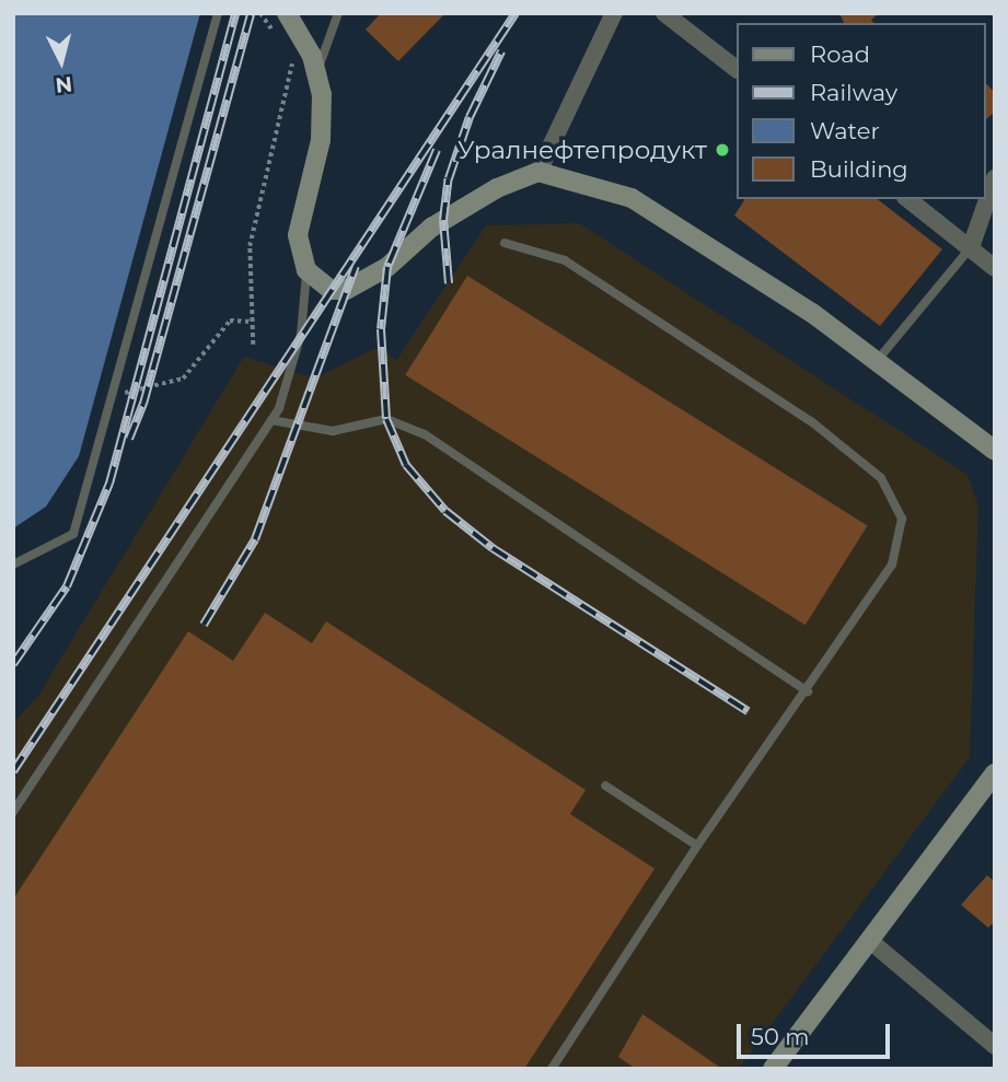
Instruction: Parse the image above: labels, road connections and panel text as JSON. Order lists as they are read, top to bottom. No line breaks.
{"places":["Уралнефтепродукт"],"legend":["Road","Railway","Water","Building"],"scale_bar":"50 m","north":"bottom"}
